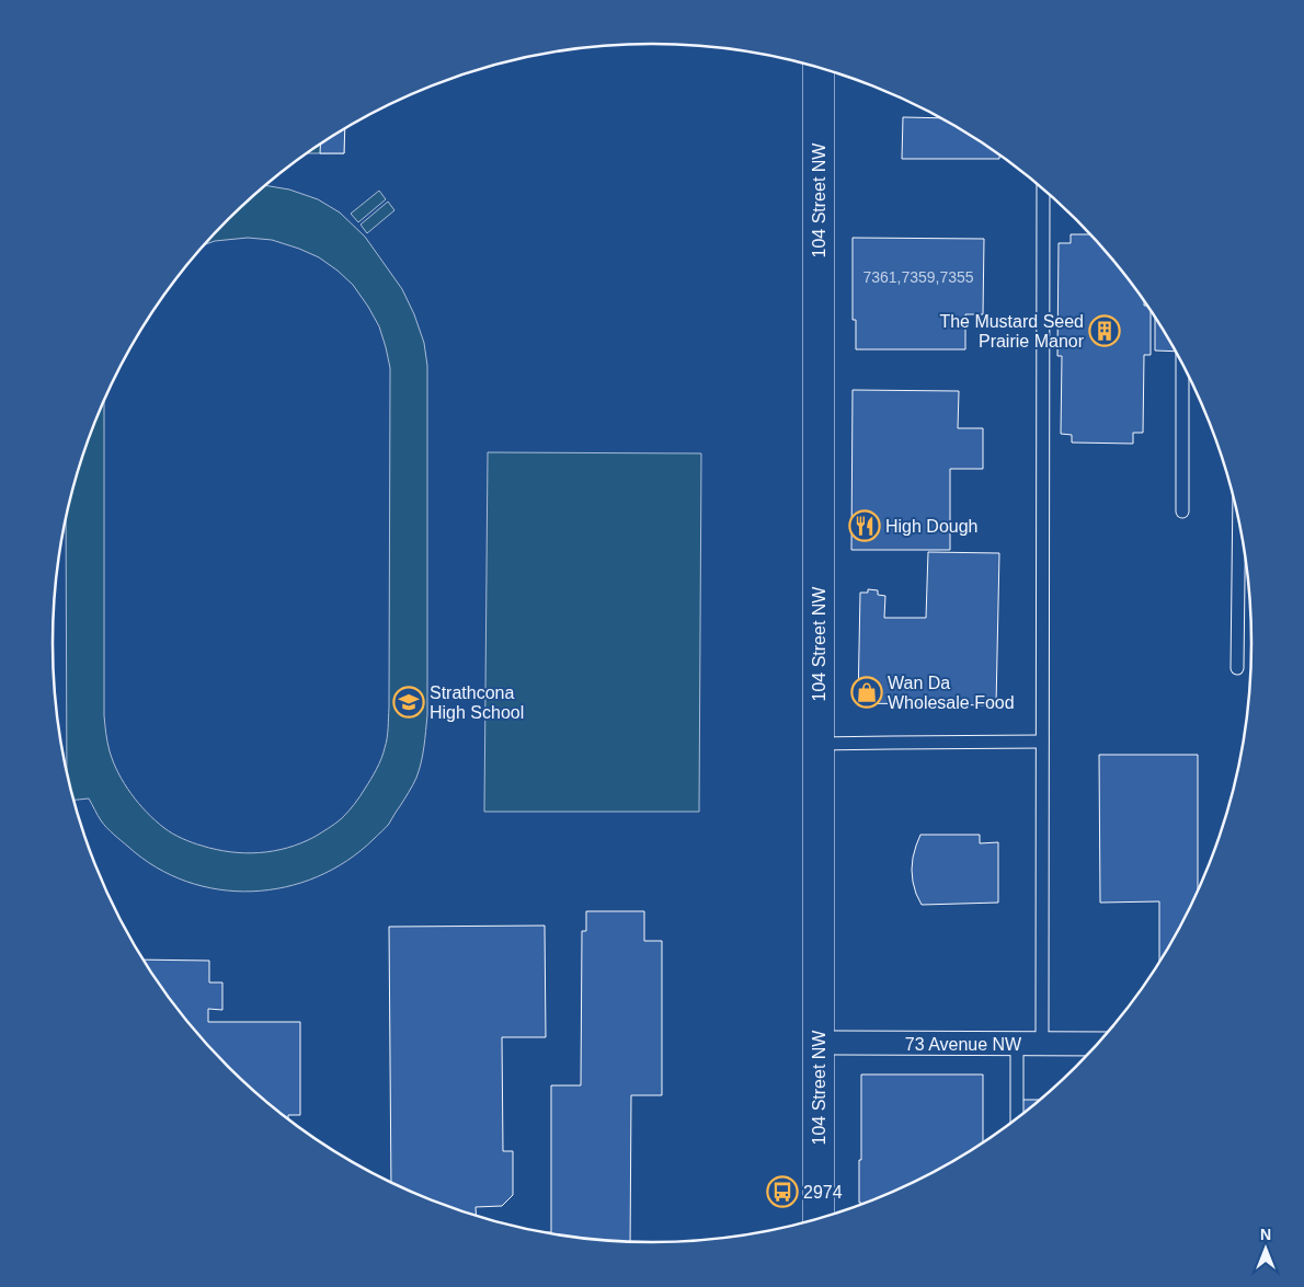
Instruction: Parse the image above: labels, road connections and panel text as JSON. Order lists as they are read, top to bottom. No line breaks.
{"streets":{"main road":["104 Street NW"],"street":["73 Avenue NW"]},"crossings":[["104 Street NW","73 Avenue NW"]],"places":{"building":["The Mustard Seed Prairie Manor"],"restaurant":["High Dough"],"shop":["Wan Da Wholesale Food"],"school or university":["Strathcona High School"],"bus stop":["2974"]},"house_numbers":["7361,7359,7355"],"north":"top"}
